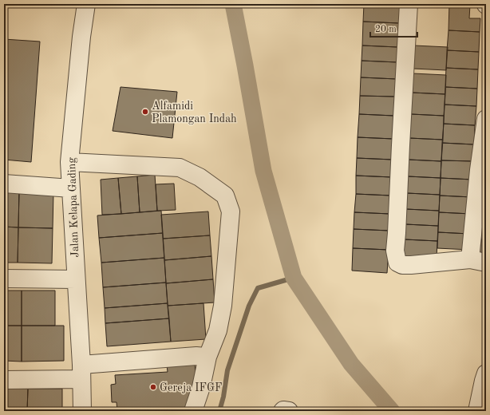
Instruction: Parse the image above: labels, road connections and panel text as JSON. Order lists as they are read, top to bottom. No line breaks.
{"streets":{"street":["Jalan Kelapa Gading"]},"places":["Alfamidi Plamongan Indah","Gereja IFGF"],"scale_bar":"20 m"}
